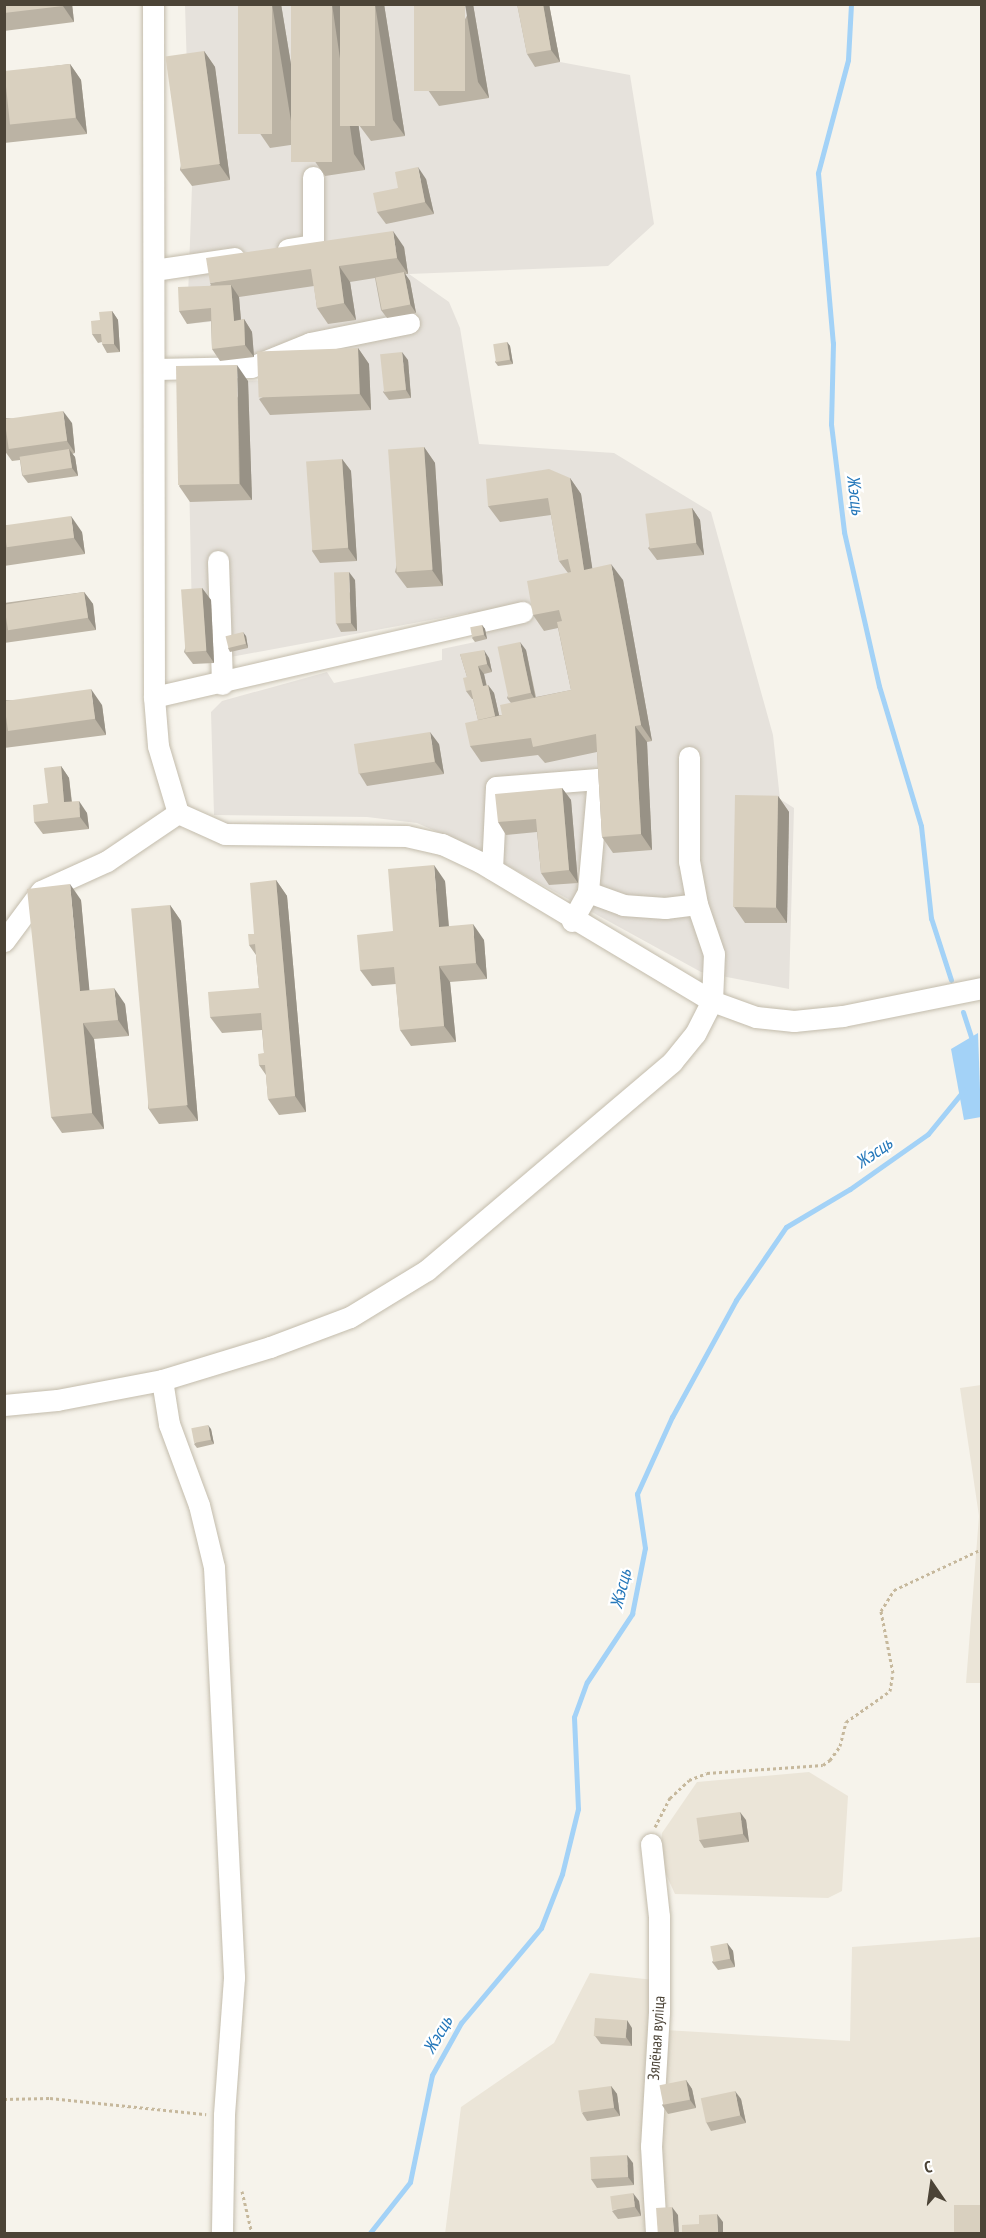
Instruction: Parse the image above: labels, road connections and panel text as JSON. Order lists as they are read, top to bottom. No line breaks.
{"streets":{"street":["Зялёная вуліца"]},"water":["Жэсць"],"north":"top"}
